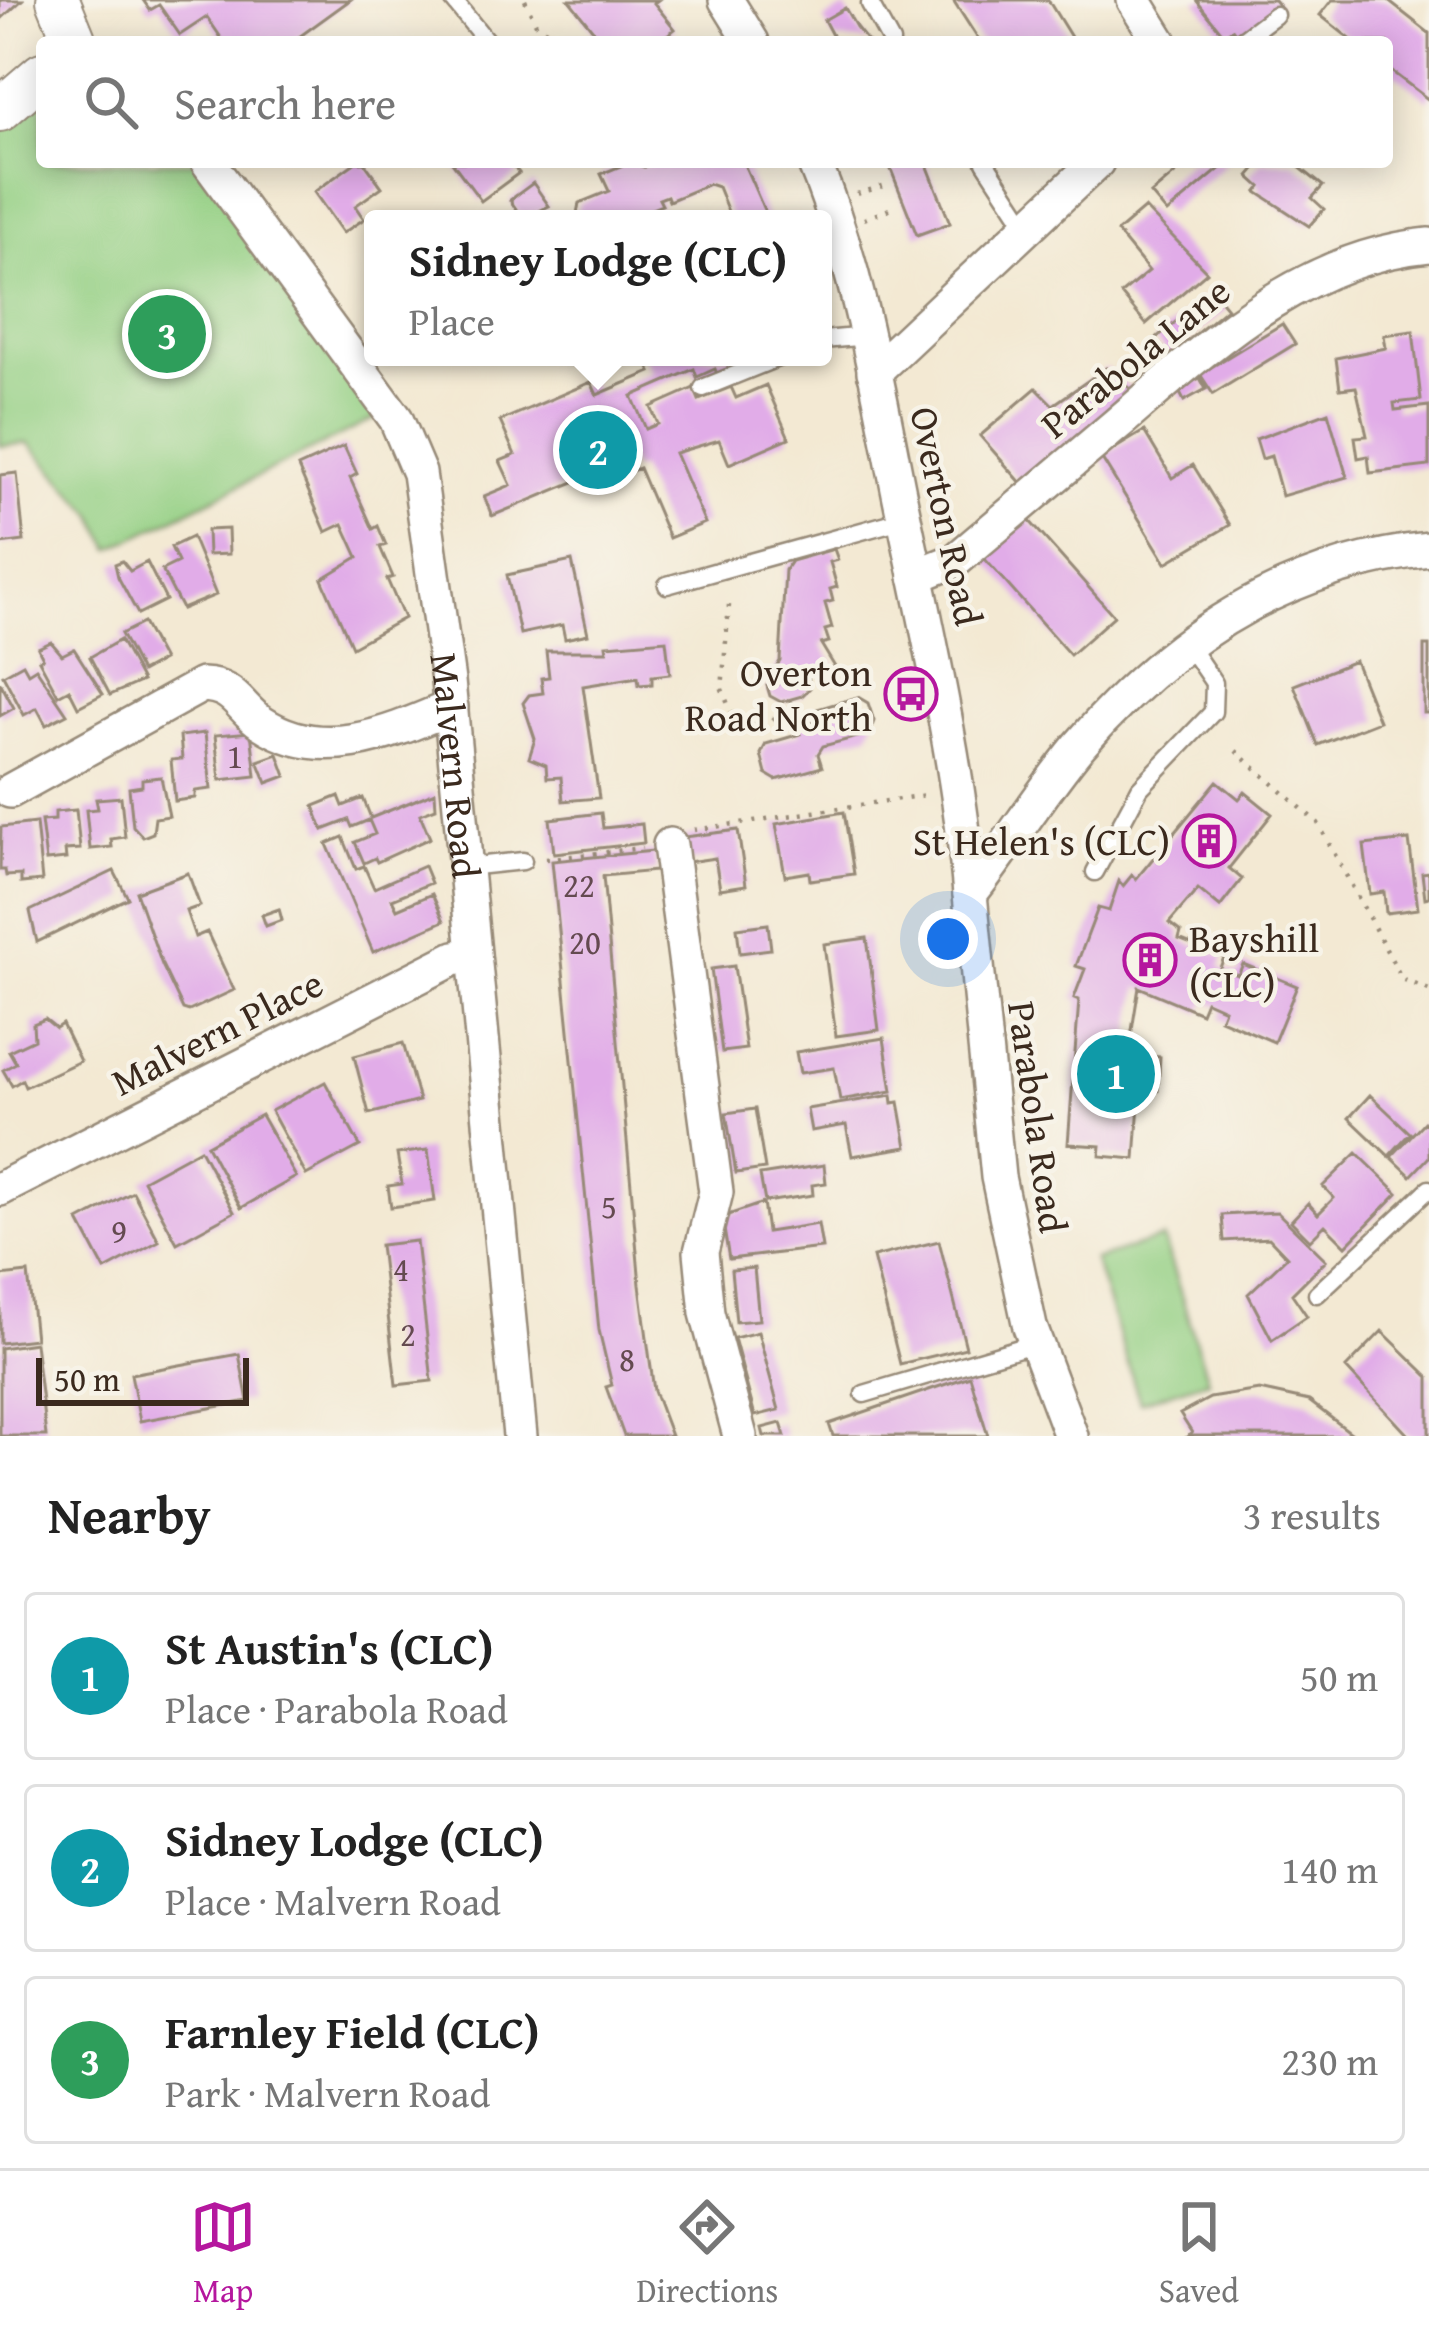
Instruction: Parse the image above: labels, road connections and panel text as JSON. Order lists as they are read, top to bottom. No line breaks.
{"streets":{"street":["Parabola Lane","Overton Road","Malvern Road","Malvern Place","Parabola Road"]},"crossings":[["Parabola Lane","Overton Road"],["Overton Road","Parabola Road"],["Malvern Road","Malvern Place"]],"places":{"bus stop":["Overton Road North"],"building":["St Helen's (CLC)","Bayshill (CLC)"]},"house_numbers":["1","22","20","5","9","4","2","8"],"scale_bar":"50 m","page":{"search":"Search here","popup":["Sidney Lodge (CLC)","Place"],"pins":["3","2","1"],"scale":"50 m","heading":["Nearby","3 results"],"list":[{"mark":"1","name":"St Austin's (CLC)","note":"Place · Parabola Road","value":"50 m"},{"mark":"2","name":"Sidney Lodge (CLC)","note":"Place · Malvern Road","value":"140 m"},{"mark":"3","name":"Farnley Field (CLC)","note":"Park · Malvern Road","value":"230 m"}],"nav":["Map","Directions","Saved"]}}
